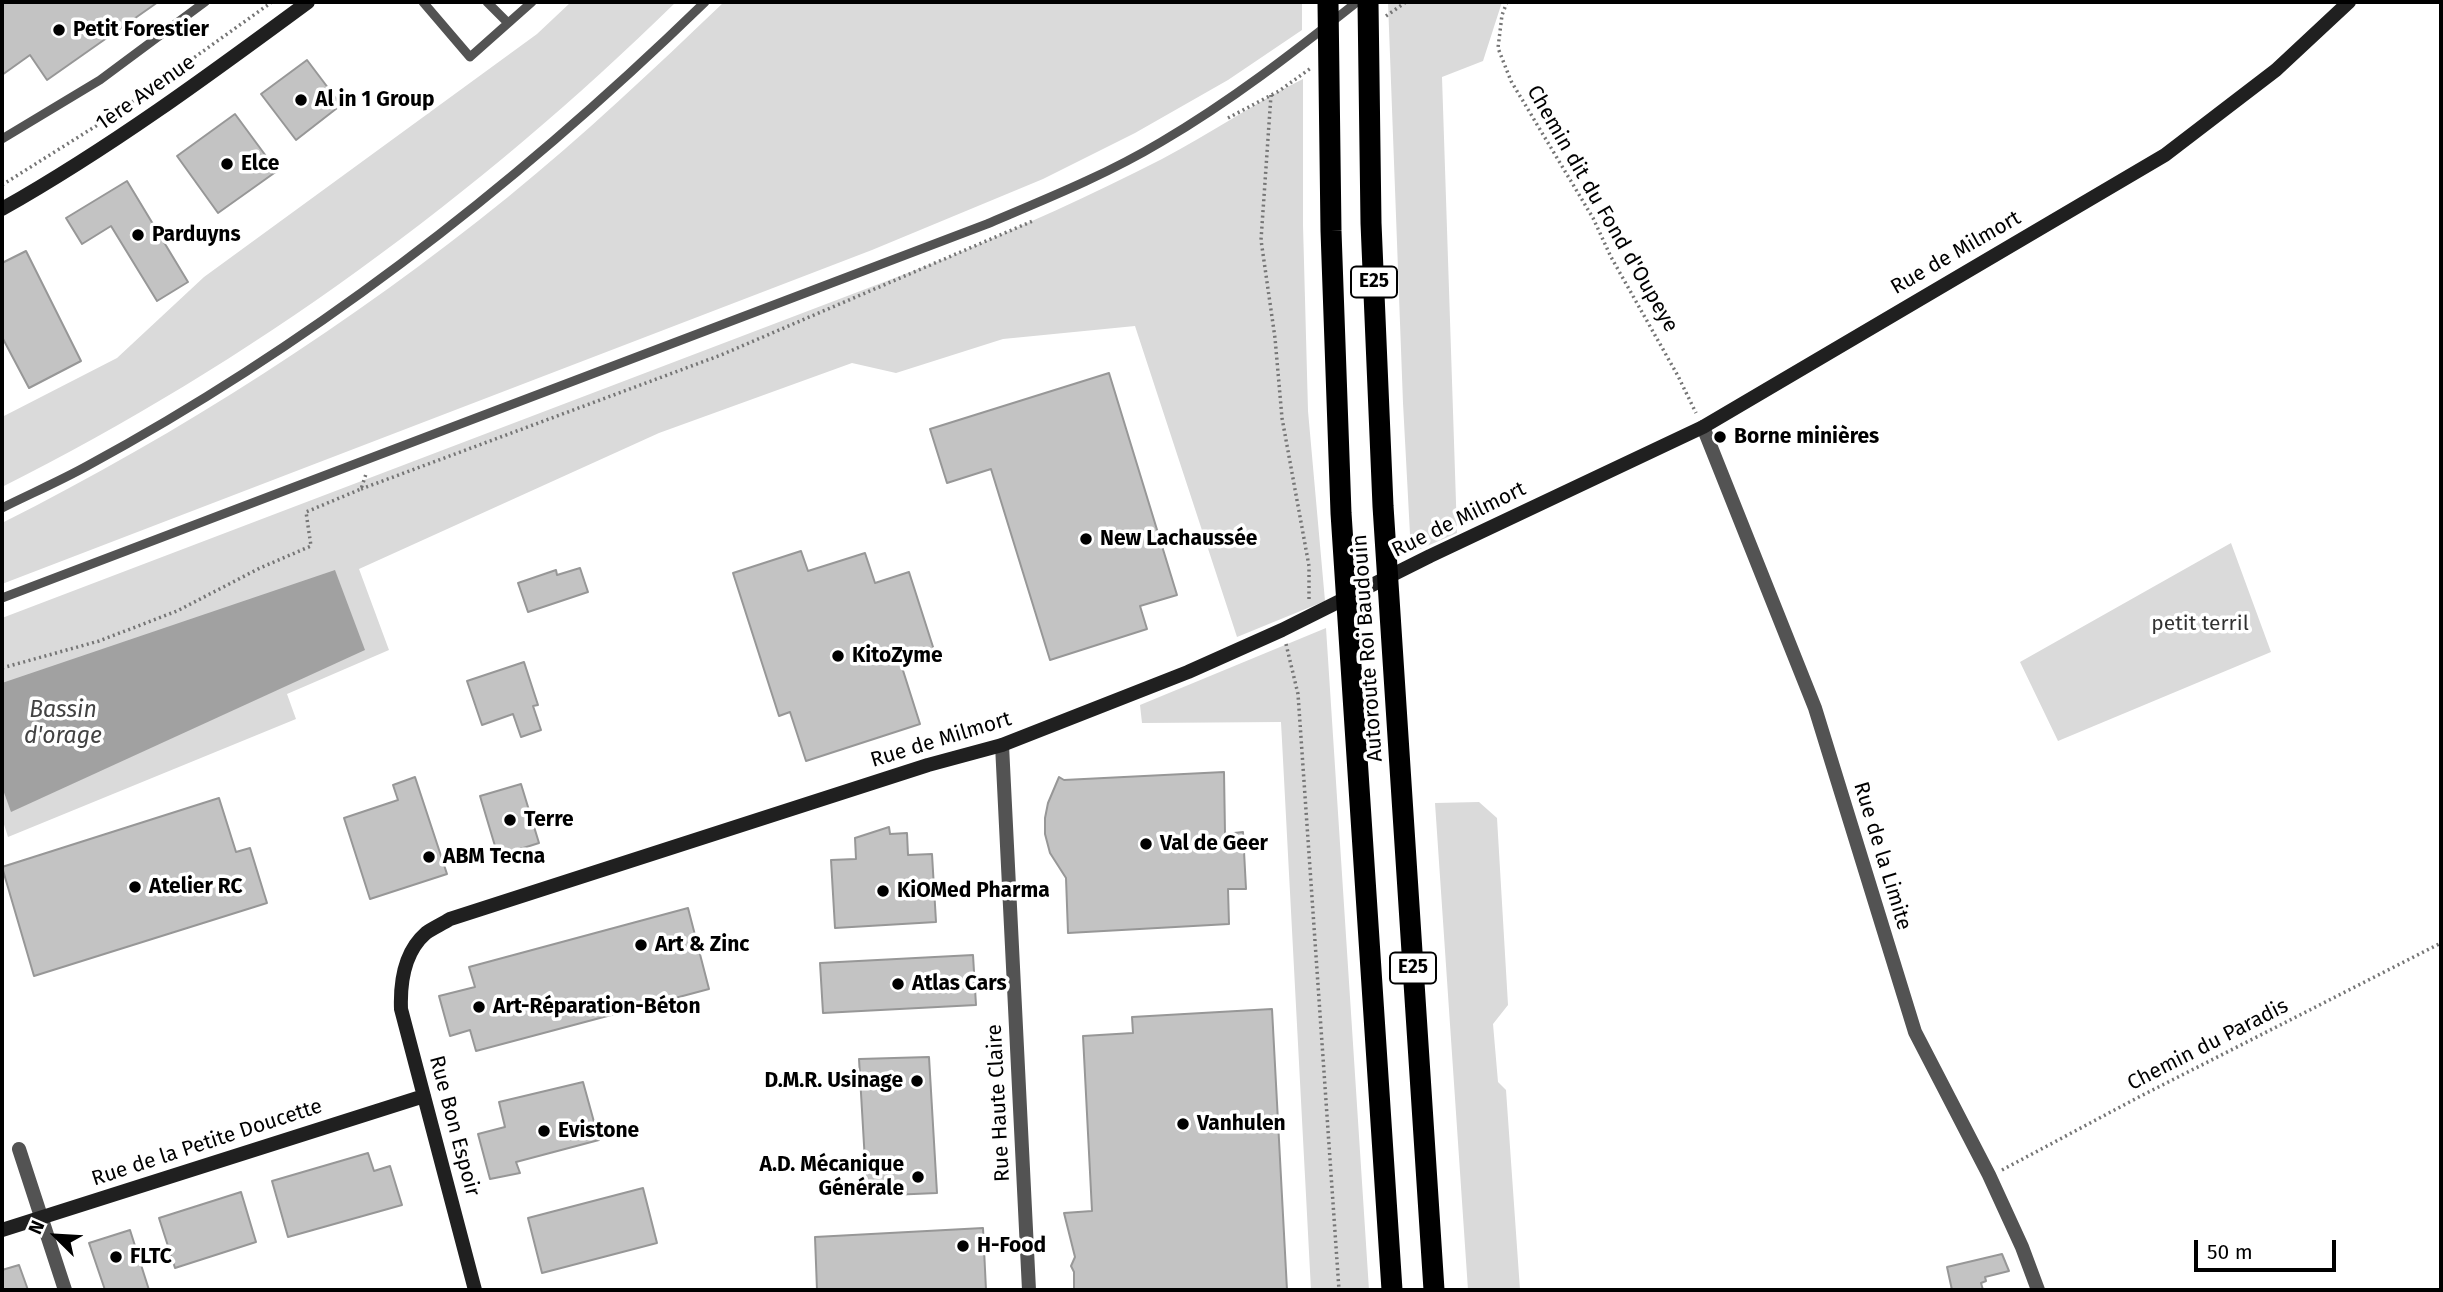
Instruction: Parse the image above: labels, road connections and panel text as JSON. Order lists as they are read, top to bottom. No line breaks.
{"streets":{"highway":["E25","Autoroute Roi Baudouin"],"street":["1ère Avenue","Rue de Milmort","Rue de la Limite","Rue Haute Claire","Rue Bon Espoir","Rue de la Petite Doucette"],"path":["Chemin dit du Fond d'Oupeye","Chemin du Paradis"]},"crossings":[["Chemin dit du Fond d'Oupeye","Rue de Milmort"],["Chemin dit du Fond d'Oupeye","Rue de la Limite"],["Rue de Milmort","Rue de la Limite"],["Rue de Milmort","Rue Haute Claire"],["Rue de Milmort","Rue Bon Espoir"],["Rue de la Limite","Chemin du Paradis"],["Rue Bon Espoir","Rue de la Petite Doucette"]],"water":["Bassin d'orage"],"parks":["petit terril"],"places":["Petit Forestier","Al in 1 Group","Elce","Parduyns","Borne minières","New Lachaussée","KitoZyme","Terre","Val de Geer","ABM Tecna","Atelier RC","KiOMed Pharma","Art & Zinc","Atlas Cars","Art-Réparation-Béton","D.M.R. Usinage","Vanhulen","Evistone","A.D. Mécanique Générale","H-Food","FLTC"],"scale_bar":"50 m","north":"top left"}
